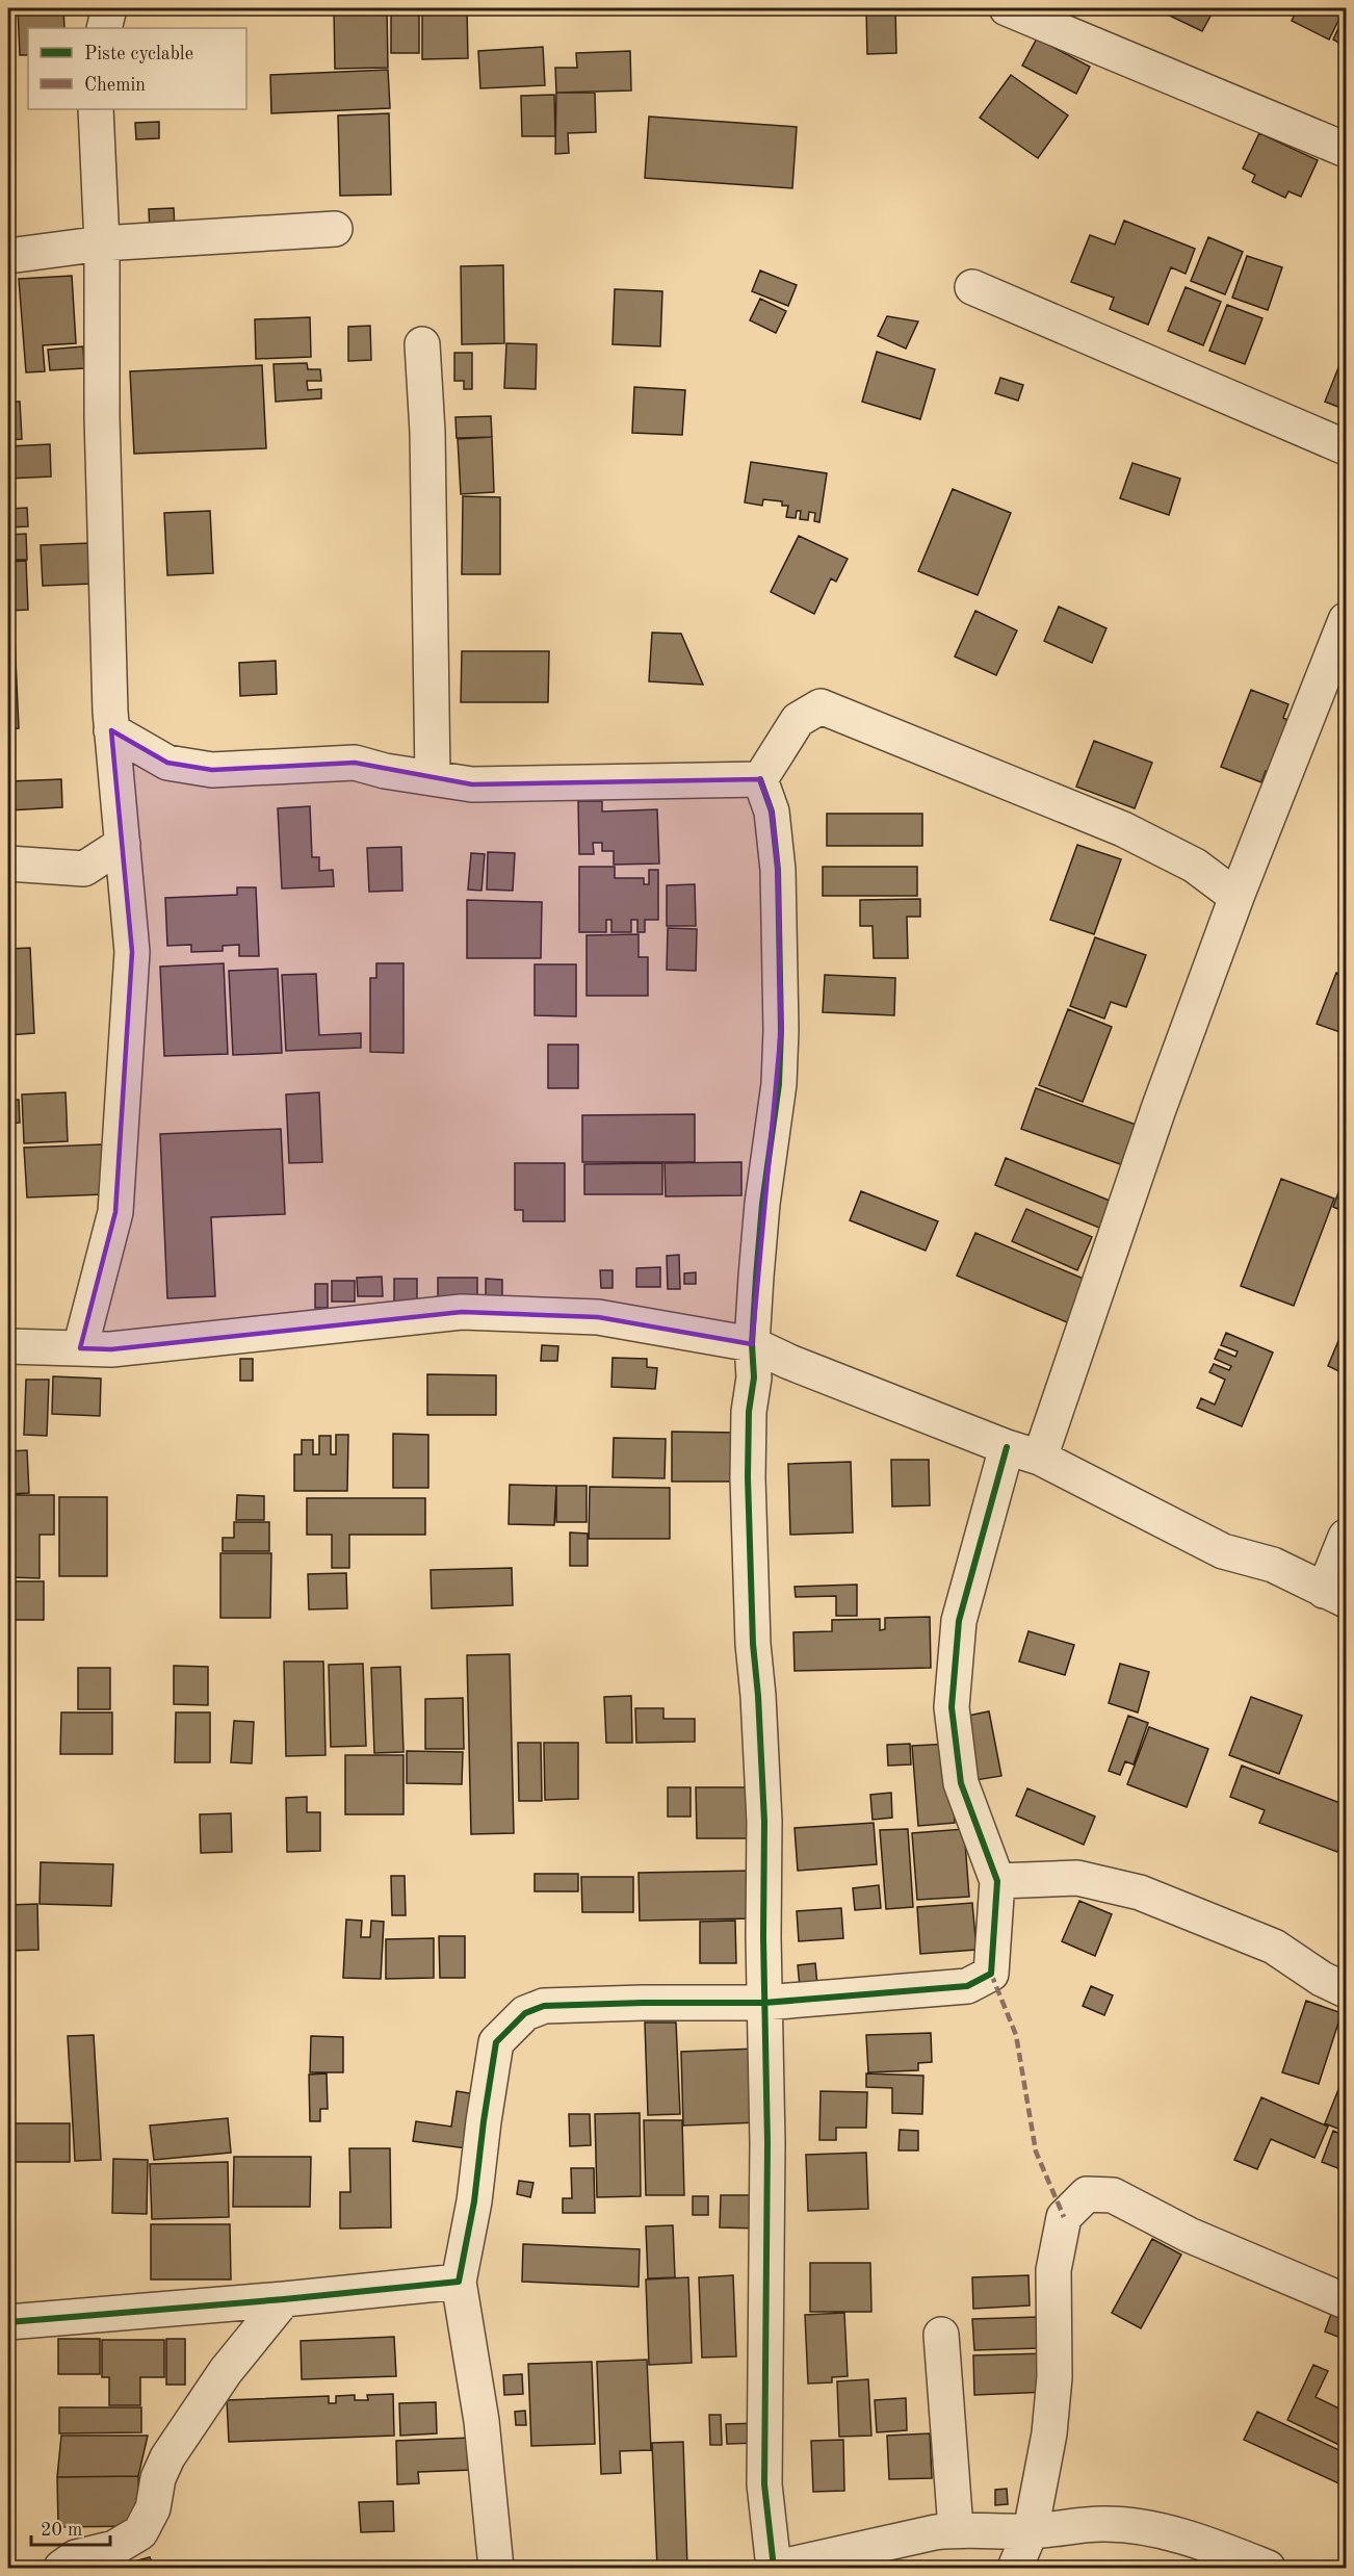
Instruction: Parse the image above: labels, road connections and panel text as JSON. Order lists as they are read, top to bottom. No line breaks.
{"legend":["Piste cyclable","Chemin"],"scale_bar":"20 m"}
